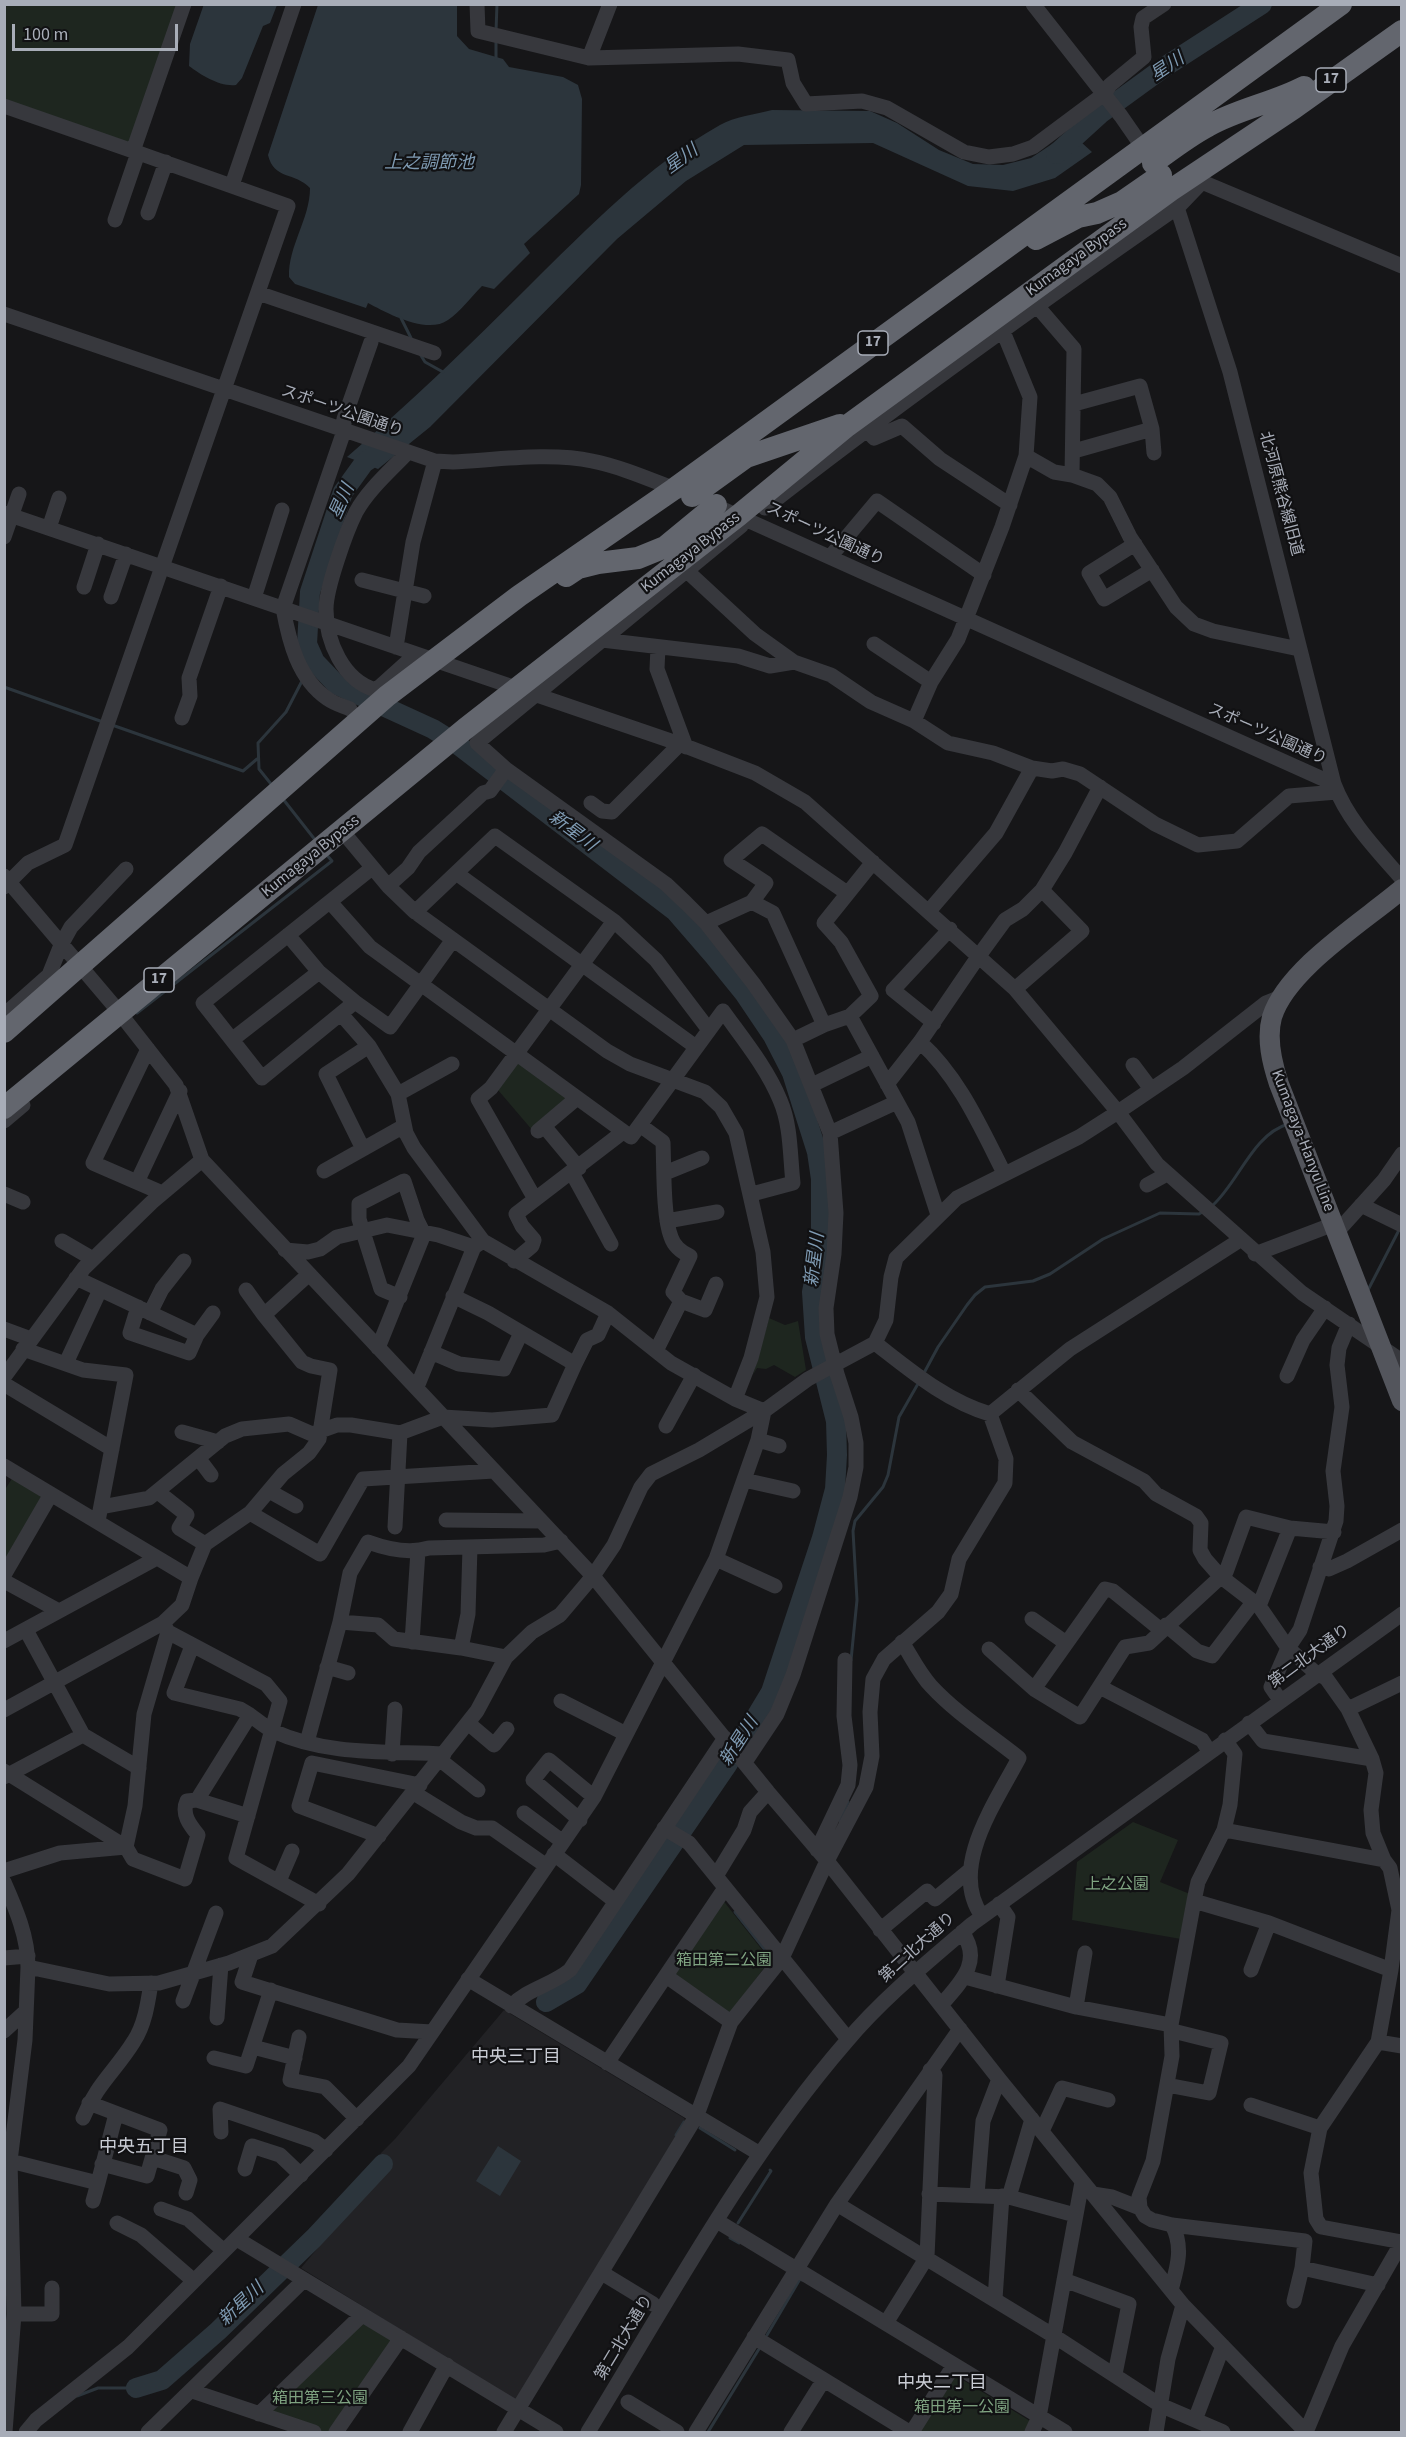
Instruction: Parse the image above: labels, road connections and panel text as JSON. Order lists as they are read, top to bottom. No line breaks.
{"streets":{"highway":["17","Kumagaya Bypass"],"main road":["Kumagaya-Hanyu Line"],"street":["スポーツ公園通り","北河原熊谷線旧道","第二北大通り"]},"crossings":[["Kumagaya Bypass","スポーツ公園通り"],["Kumagaya Bypass","北河原熊谷線旧道"],["スポーツ公園通り","北河原熊谷線旧道"]],"districts":["中央三丁目","中央五丁目","中央二丁目"],"water":["星川","上之調節池","新星川"],"parks":["上之公園","箱田第二公園","箱田第三公園","箱田第一公園"],"scale_bar":"100 m"}
